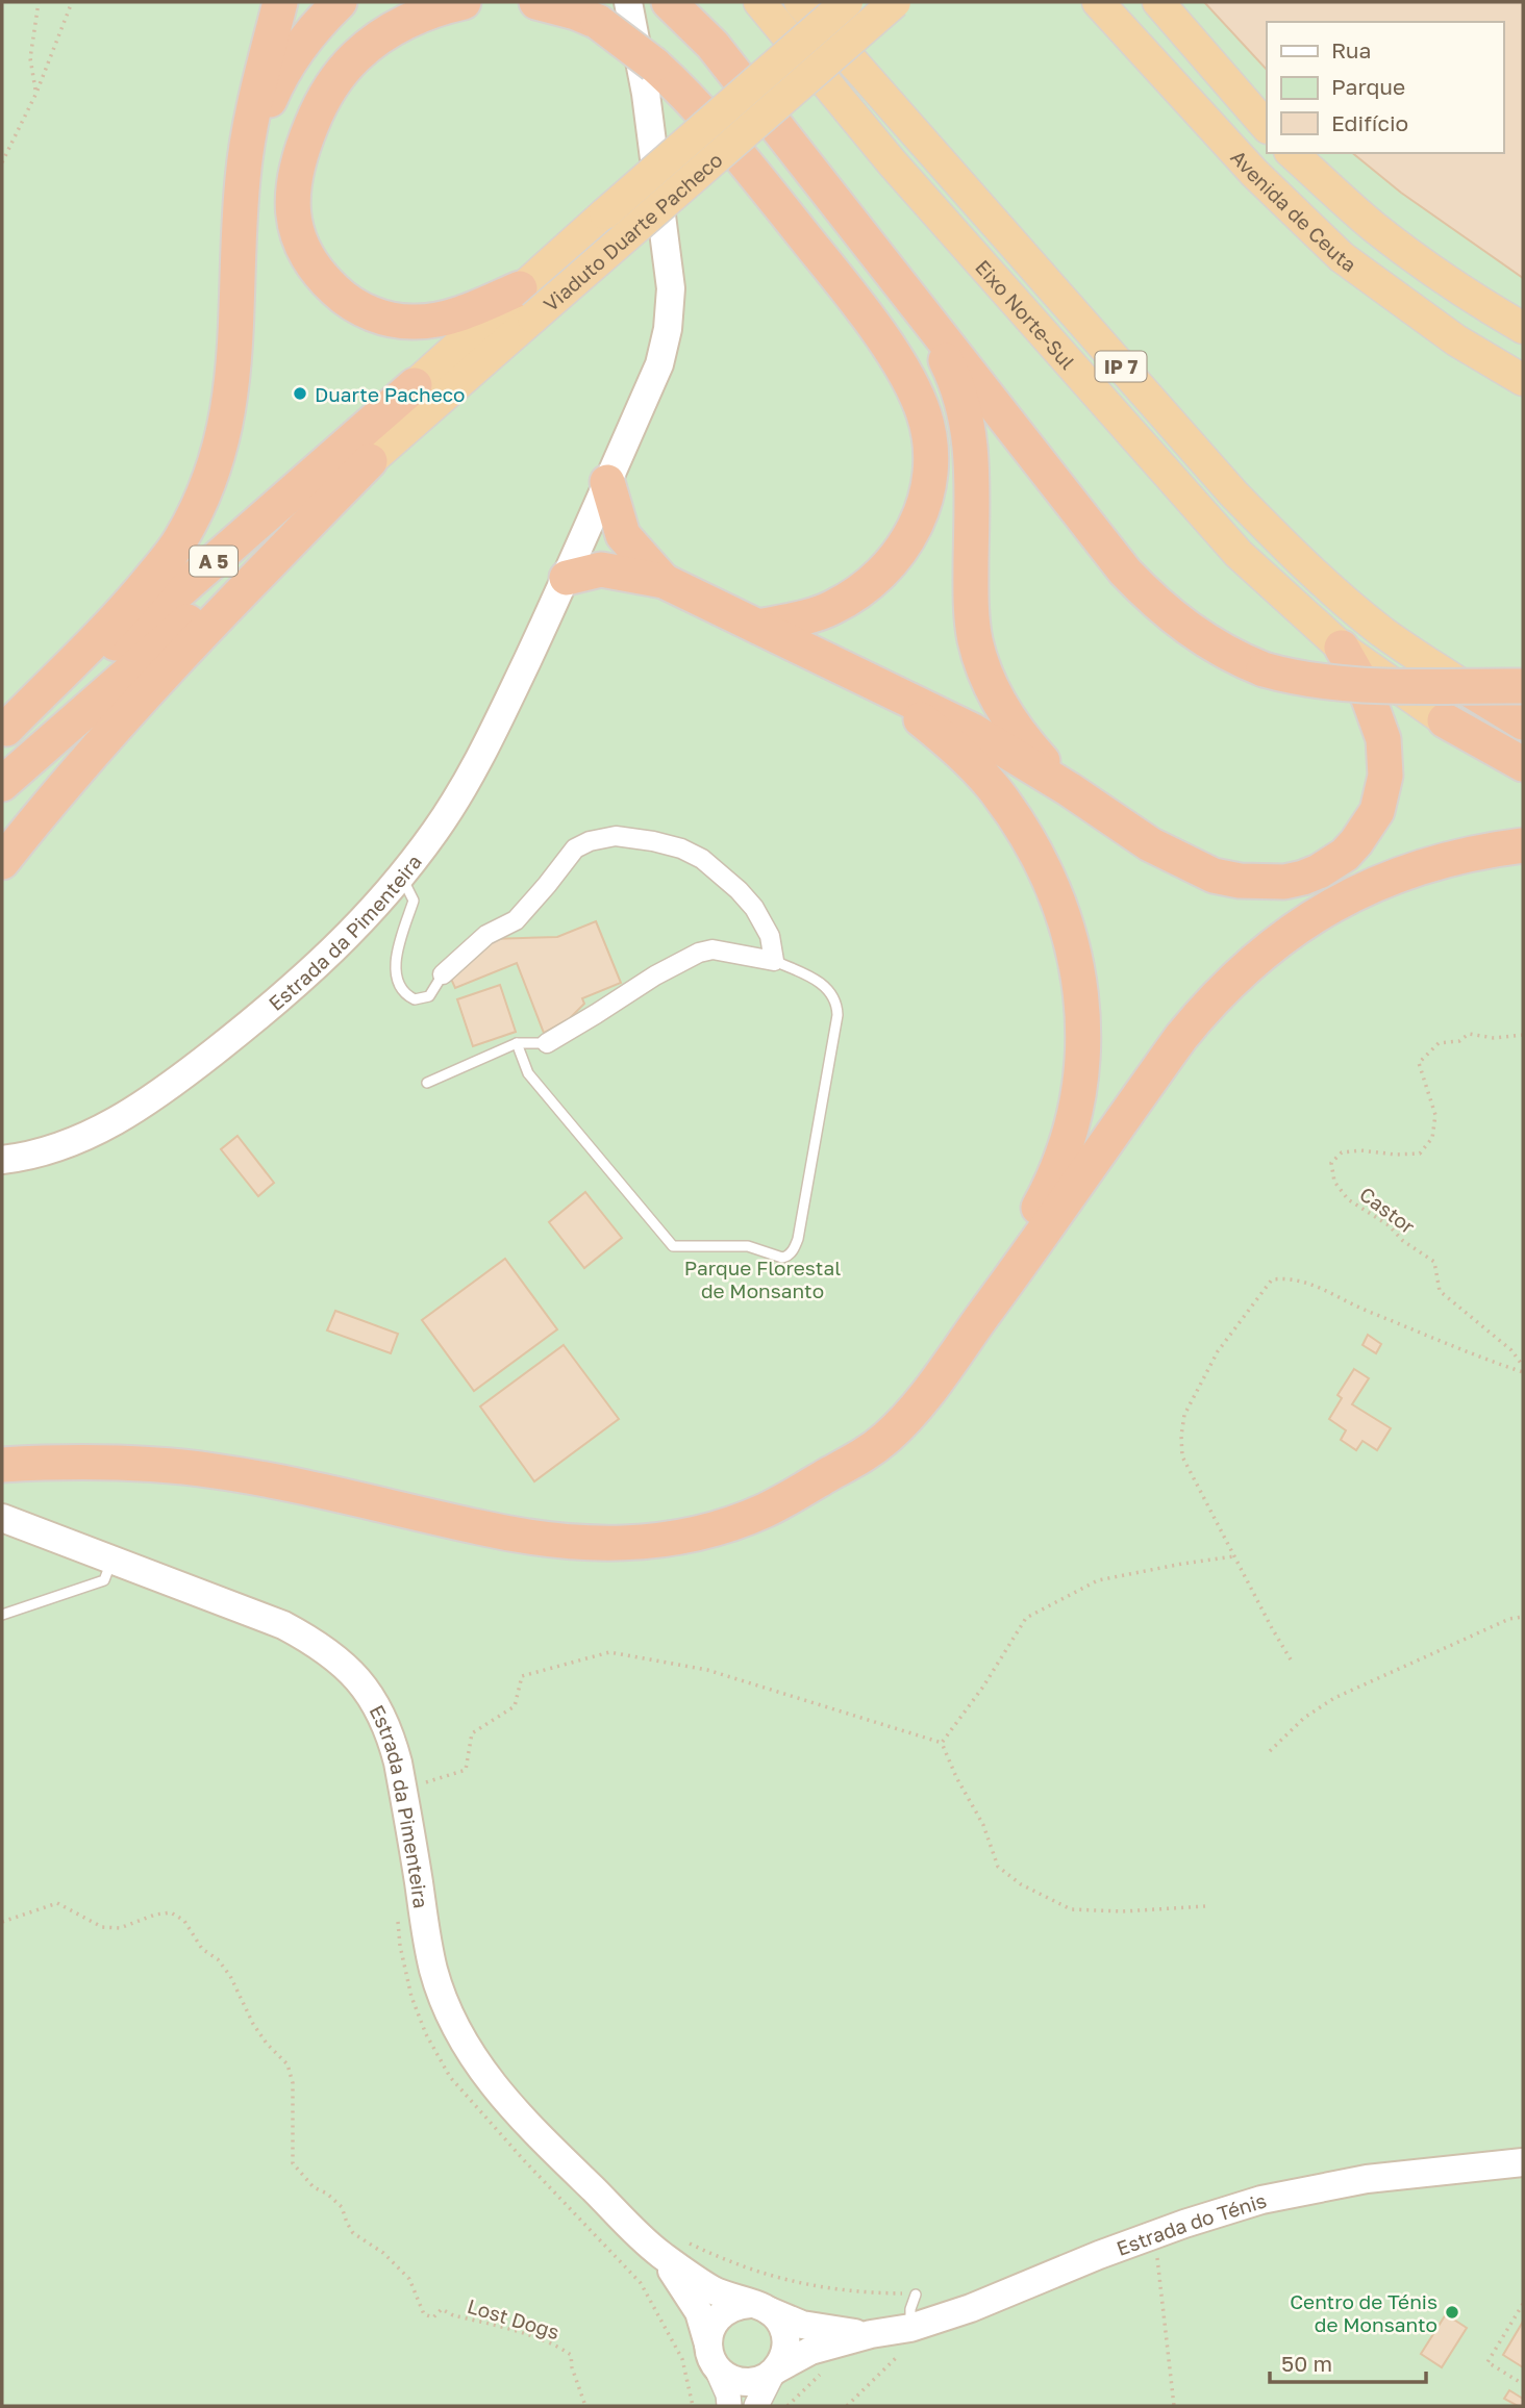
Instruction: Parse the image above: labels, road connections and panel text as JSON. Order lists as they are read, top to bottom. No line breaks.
{"streets":{"highway":["Avenida de Ceuta","Viaduto Duarte Pacheco","Eixo Norte-Sul","IP 7","A 5"],"main road":["Estrada da Pimenteira","Estrada do Ténis"],"path":["Castor","Lost Dogs"]},"crossings":[["Viaduto Duarte Pacheco","A 5"],["Estrada da Pimenteira","Estrada do Ténis"]],"parks":["Parque Florestal de Monsanto"],"places":["Duarte Pacheco","Centro de Ténis de Monsanto"],"legend":["Rua","Parque","Edifício"],"scale_bar":"50 m"}
